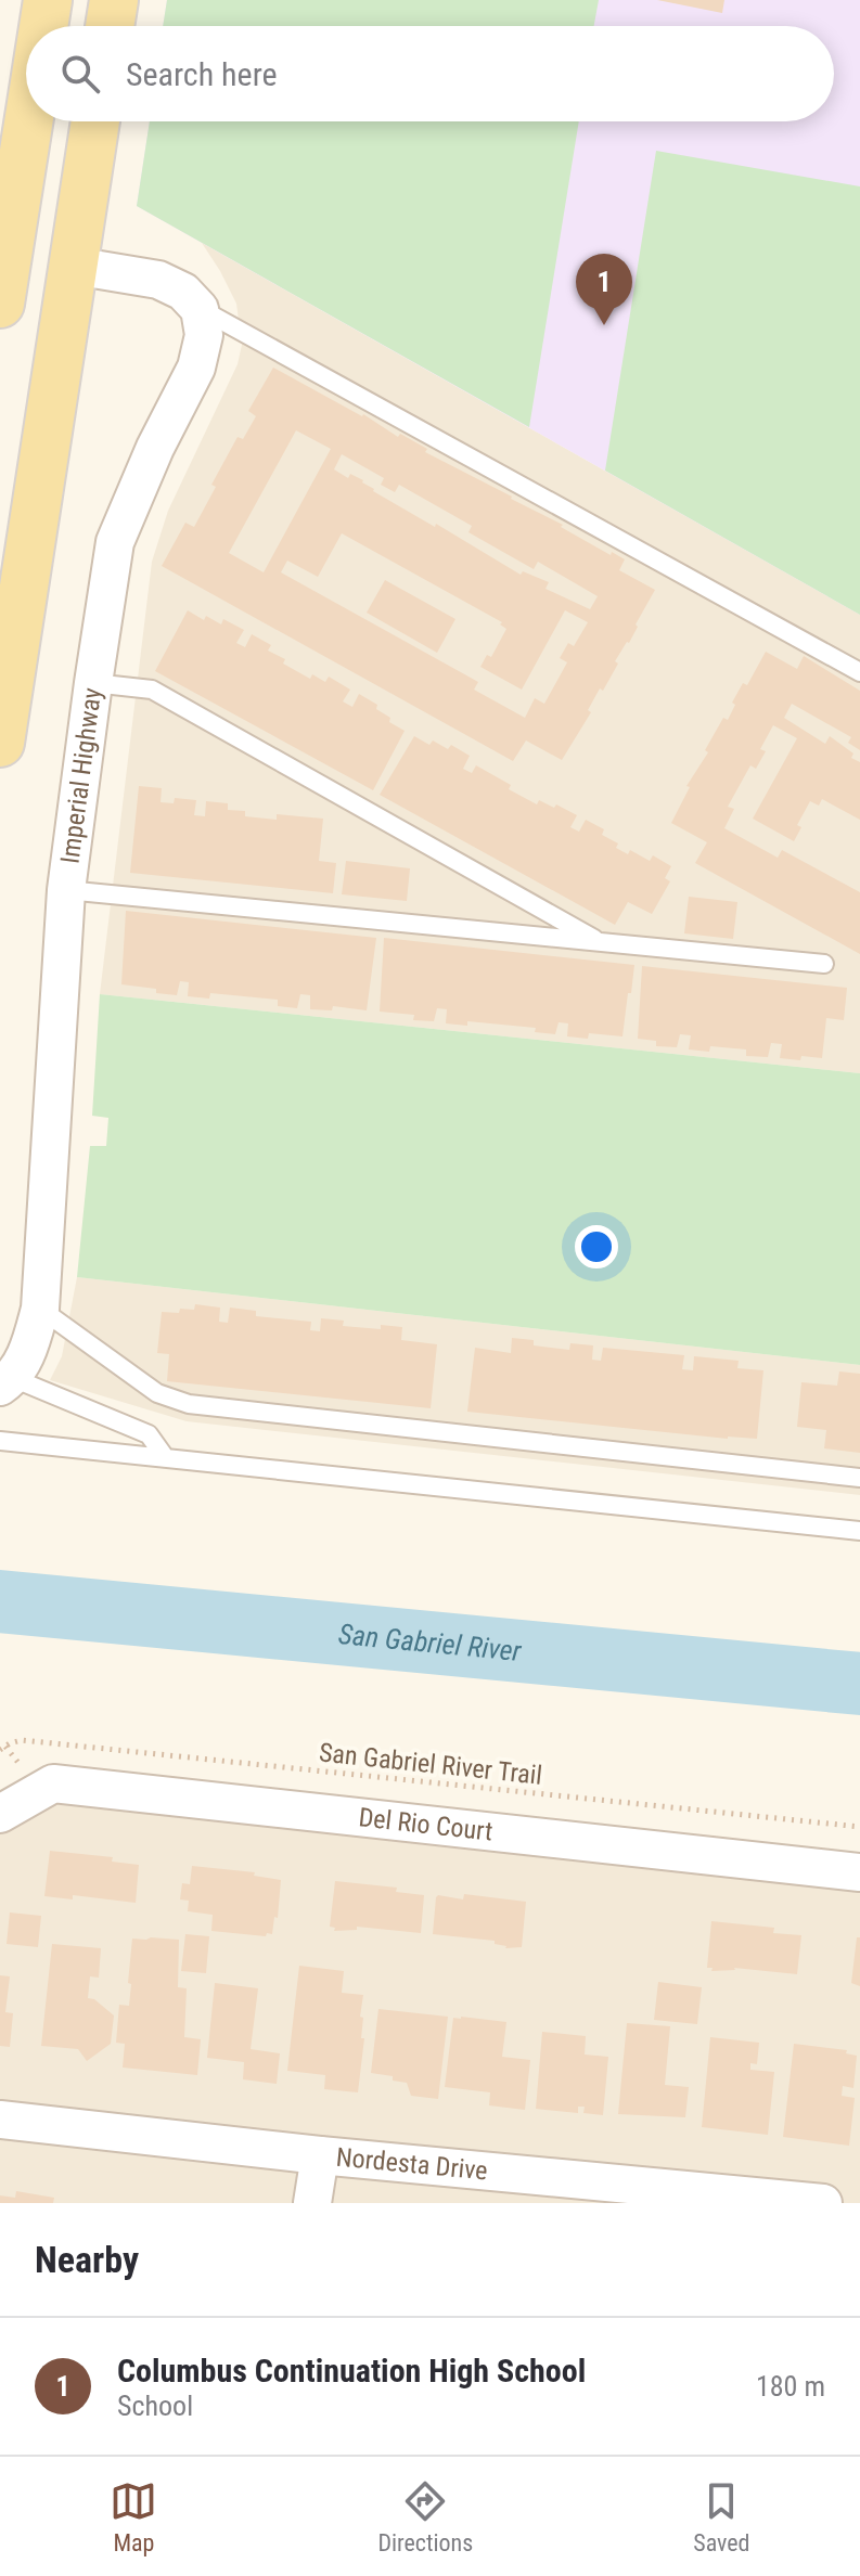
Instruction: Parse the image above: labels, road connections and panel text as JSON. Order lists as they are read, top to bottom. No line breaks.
{"streets":{"street":["Imperial Highway","Del Rio Court","Nordesta Drive"],"path":["San Gabriel River Trail"]},"water":["San Gabriel River"],"page":{"search":"Search here","pins":"1","heading":"Nearby","list":[{"mark":"1","name":"Columbus Continuation High School","note":"School","value":"180 m"}],"nav":["Map","Directions","Saved"]}}
